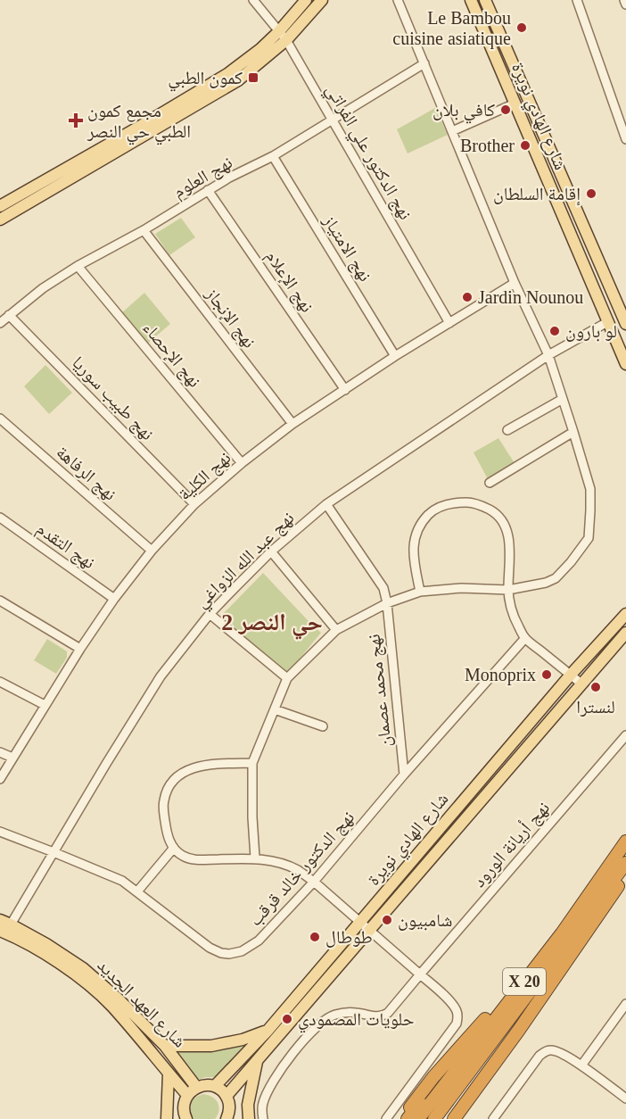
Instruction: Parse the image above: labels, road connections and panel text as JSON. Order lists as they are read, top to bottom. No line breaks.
{"streets":{"highway":["X 20"],"main road":["شارع الهادي نويرة","شارع العهد الجديد"],"street":["نهج الدكتور علي الفراتي","نهج العلوم","نهج الامتياز","نهج الإعلام","نهج الإنجاز","نهج الإحصاء","نهج طبيب سوريا","نهج الرفاهة","نهج الكلية","نهج التقدم","نهج عبد الله الزواغي","نهج محمد عصمان","نهج أريانة الورود","نهج الدكتور خالد قرقب"]},"crossings":[["شارع الهادي نويرة","نهج عبد الله الزواغي"],["نهج الدكتور علي الفراتي","نهج العلوم"],["نهج الدكتور علي الفراتي","نهج الكلية"],["نهج العلوم","نهج الامتياز"],["نهج العلوم","نهج الإعلام"],["نهج العلوم","نهج الإنجاز"],["نهج العلوم","نهج الإحصاء"],["نهج العلوم","نهج طبيب سوريا"],["نهج الامتياز","نهج الكلية"],["نهج الإعلام","نهج الكلية"],["نهج الإنجاز","نهج الكلية"],["نهج الإحصاء","نهج الكلية"],["نهج طبيب سوريا","نهج الكلية"],["نهج الرفاهة","نهج الكلية"],["نهج الكلية","نهج التقدم"],["نهج عبد الله الزواغي","نهج محمد عصمان"],["نهج عبد الله الزواغي","نهج الدكتور خالد قرقب"],["نهج عبد الله الزواغي","شارع العهد الجديد"],["نهج محمد عصمان","نهج الدكتور خالد قرقب"]],"districts":["حي النصر 2"],"places":{"other":["Le Bambou cuisine asiatique","كافي بلان","Brother","إقامة السلطان","Jardin Nounou","لو بارون","Monoprix","لنسترا","شامبيون","طوطال","حلويات المصمودي"],"transit":["كمون الطبي"],"health":["مجمع كمون الطبي حي النصر"]}}
